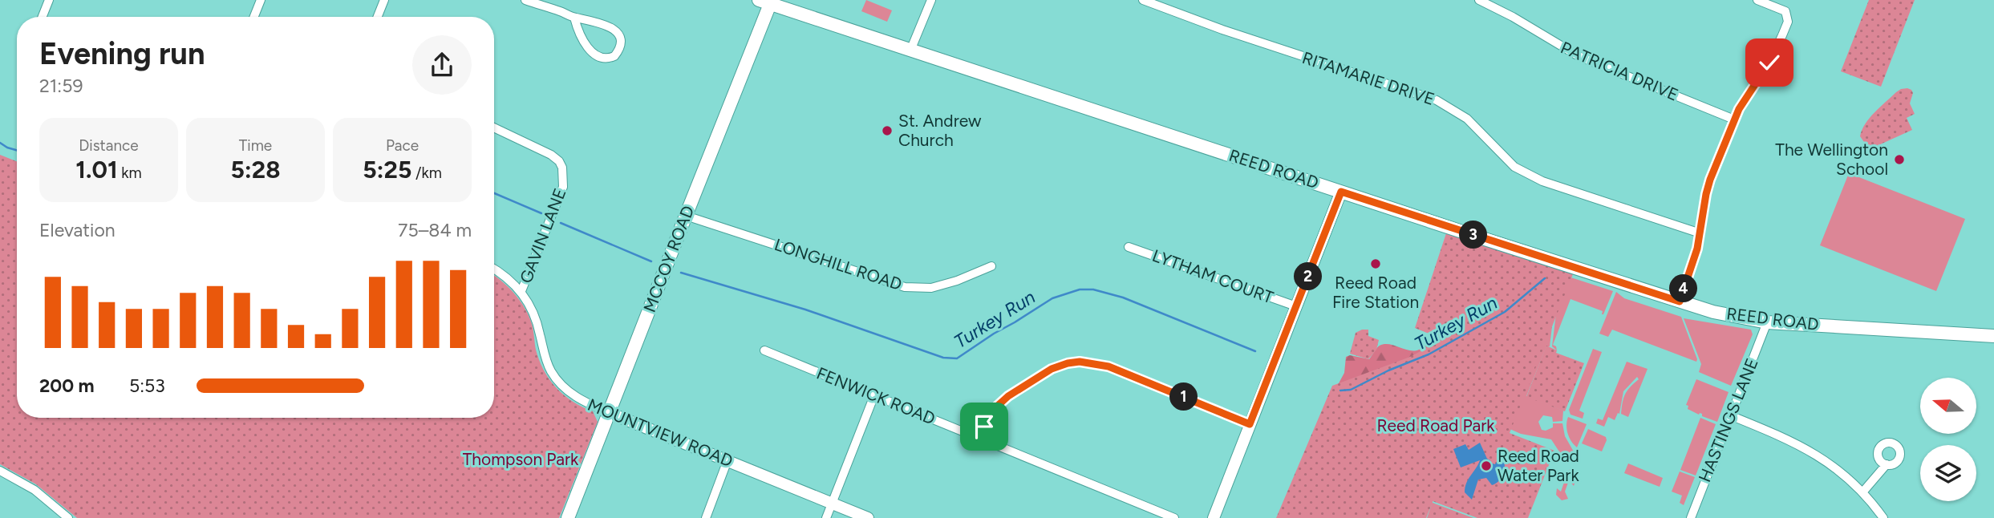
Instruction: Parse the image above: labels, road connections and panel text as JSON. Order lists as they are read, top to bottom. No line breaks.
{"streets":{"main road":["REED ROAD","MCCOY ROAD"],"street":["PATRICIA DRIVE","RITAMARIE DRIVE","GAVIN LANE","LONGHILL ROAD","LYTHAM COURT","FENWICK ROAD","HASTINGS LANE","MOUNTVIEW ROAD"]},"crossings":[["REED ROAD","MCCOY ROAD"],["REED ROAD","HASTINGS LANE"],["GAVIN LANE","MOUNTVIEW ROAD"],["MCCOY ROAD","LONGHILL ROAD"],["MCCOY ROAD","MOUNTVIEW ROAD"]],"water":["Turkey Run"],"parks":["Reed Road Park","Thompson Park"],"places":["St. Andrew Church","The Wellington School","Reed Road Fire Station","Reed Road Water Park"],"north":"left","page":{"heading":["Evening run","21:59"],"stats":[["Distance","1.01 km"],["Time","5:28"],["Pace","5:25 /km"]],"chart":["Elevation","75–84 m"],"pins":["3","2","4","1"],"list":[{"name":"200 m","note":"5:53"}]}}
